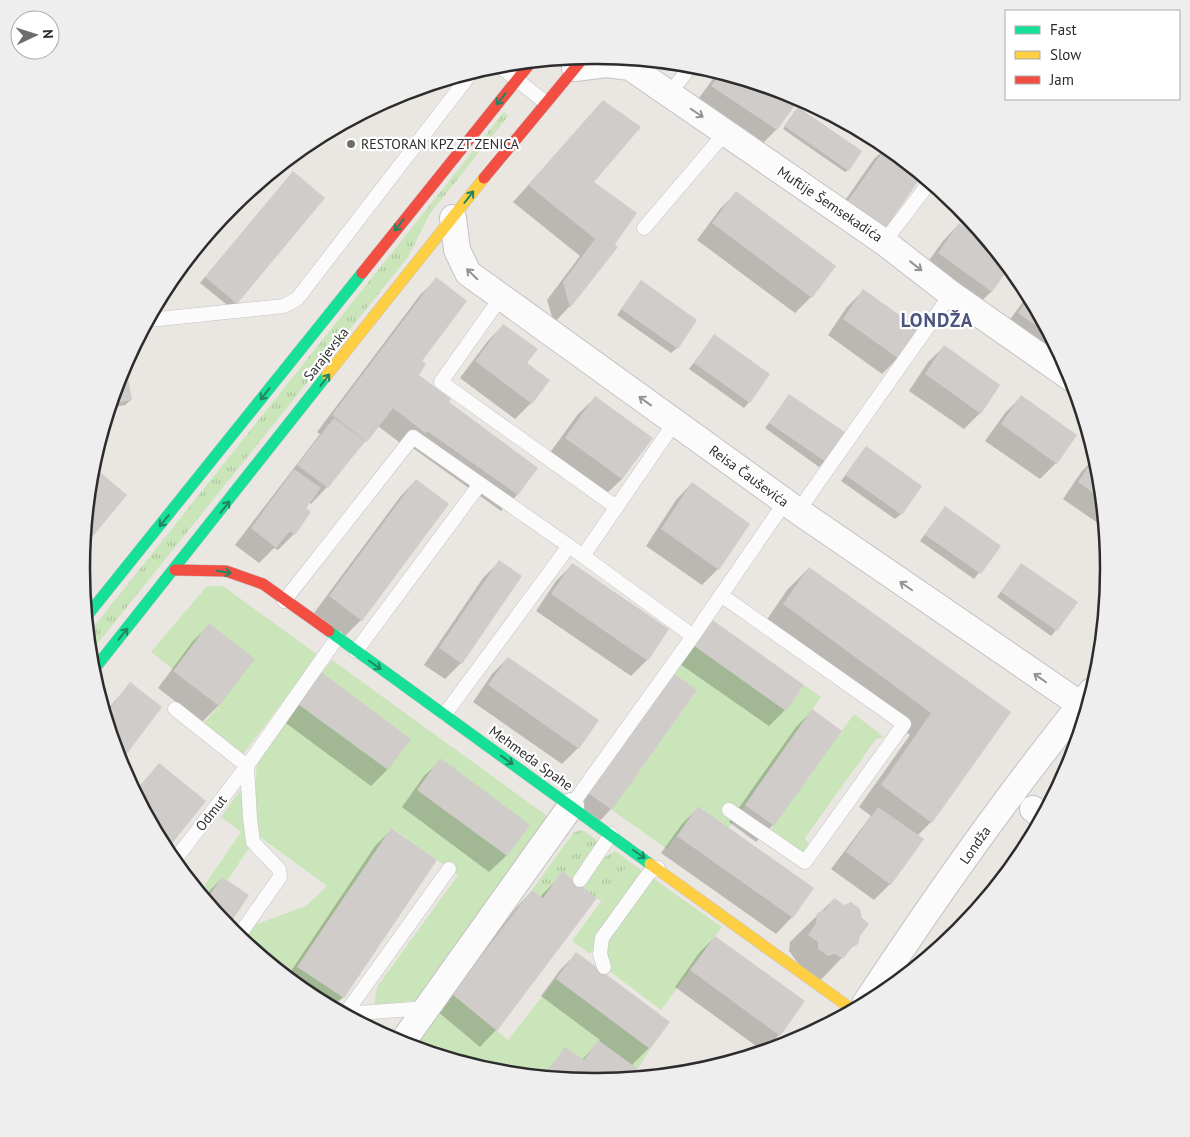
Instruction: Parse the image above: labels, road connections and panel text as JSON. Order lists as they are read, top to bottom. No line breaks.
{"streets":{"main road":["Sarajevska","Mehmeda Spahe"],"street":["Muftije Šemsekadića","Reisa Čauševića","Londža"],"lane":["Odmut"]},"crossings":[["Sarajevska","Reisa Čauševića"],["Sarajevska","Mehmeda Spahe"],["Mehmeda Spahe","Odmut"]],"one_way":["Reisa Čauševića","Mehmeda Spahe"],"districts":["LONDŽA"],"places":["RESTORAN KPZ ZT ZENICA"],"legend":["Fast","Slow","Jam"],"north":"right"}
